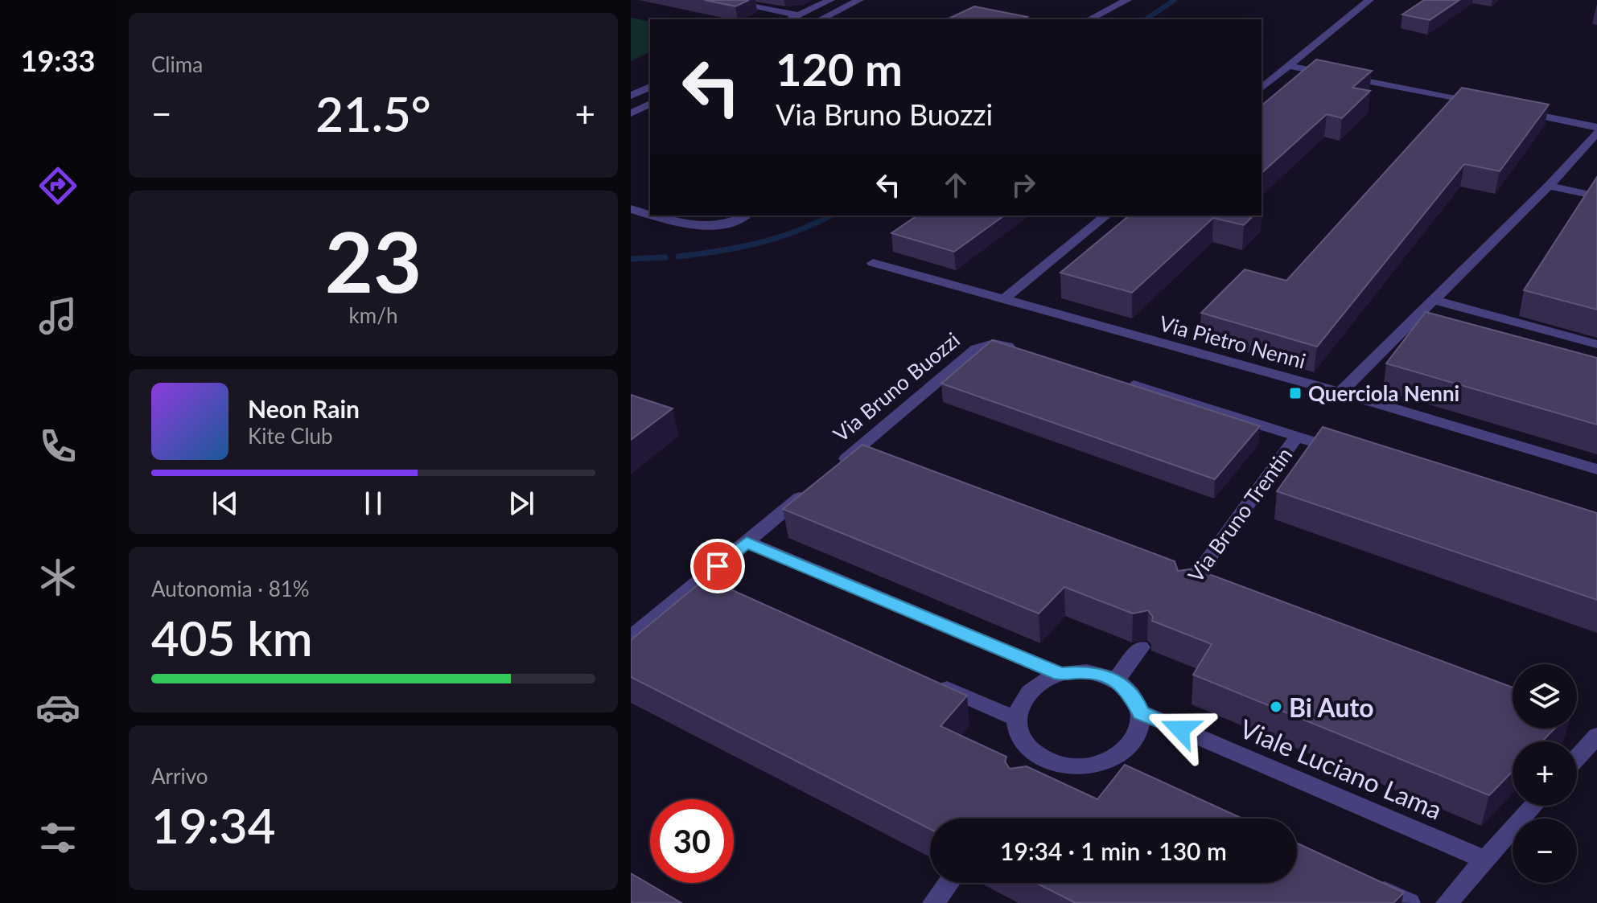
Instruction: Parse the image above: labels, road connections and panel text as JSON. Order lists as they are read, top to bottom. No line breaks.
{"streets":{"street":["Via Pietro Nenni","Via Bruno Buozzi","Via Bruno Trentin","Viale Luciano Lama"]},"places":{"transit":["Querciola Nenni"],"other":["Bi Auto"]},"page":{"tabs":"19:33","tile":["Clima",["23","km/h"],["Autonomia · 81%","405 km"],["Arrivo","19:34"]],"turn":["120 m","Via Bruno Buozzi"],"heat":["−","21.5°","+"],"song":["Neon Rain","Kite Club"],"map_buttons":["+","−"],"limit":"30","trip":"19:34 · 1 min · 130 m"}}
